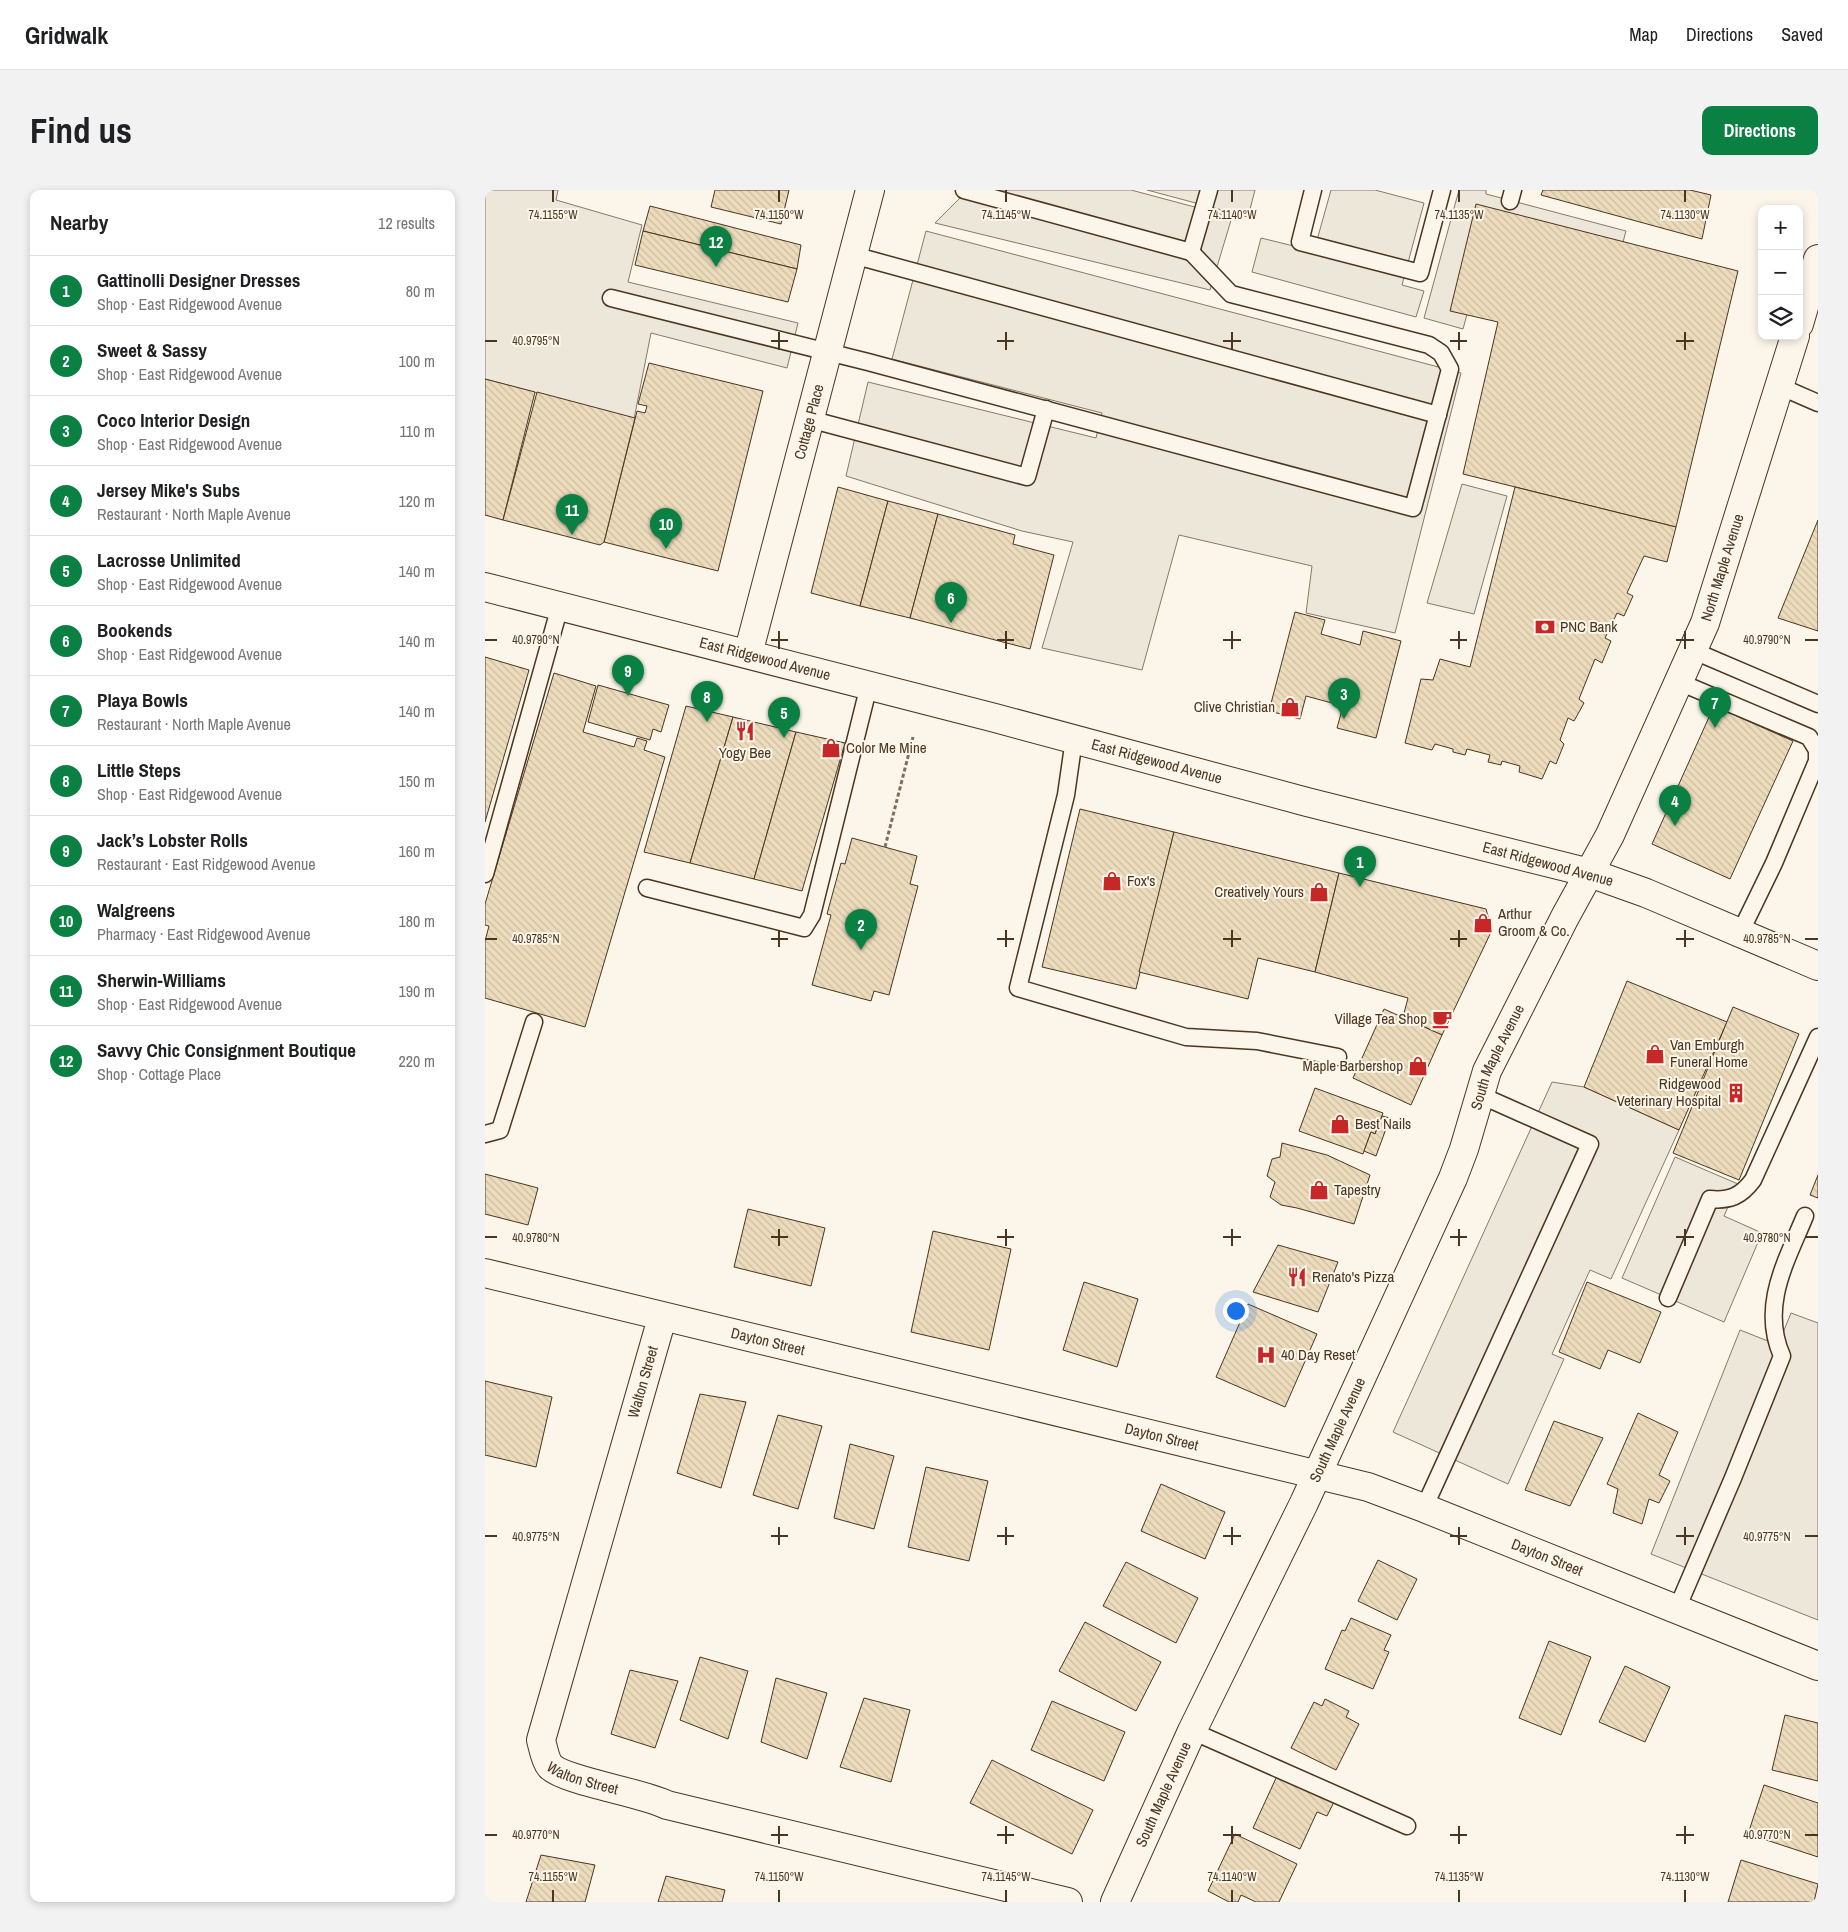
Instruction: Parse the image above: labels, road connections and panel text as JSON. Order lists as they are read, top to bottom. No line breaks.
{"streets":{"street":["Cottage Place","North Maple Avenue","East Ridgewood Avenue","South Maple Avenue","Dayton Street","Walton Street"]},"crossings":[["Cottage Place","East Ridgewood Avenue"],["North Maple Avenue","East Ridgewood Avenue"],["North Maple Avenue","South Maple Avenue"],["East Ridgewood Avenue","South Maple Avenue"],["South Maple Avenue","Dayton Street"],["Dayton Street","Walton Street"]],"places":{"bank":["PNC Bank"],"shop":["Clive Christian","Color Me Mine","Fox's","Creatively Yours","Arthur Groom & Co.","Van Emburgh Funeral Home","Maple Barbershop","Best Nails","Tapestry"],"restaurant":["Yogy Bee","Renato's Pizza"],"cafe":["Village Tea Shop"],"building":["Ridgewood Veterinary Hospital"],"hospital":["40 Day Reset"]},"page":{"header":"Gridwalk","nav":["Map","Directions","Saved"],"buttons":"Directions","title":"Find us","heading":["Nearby","12 results"],"map_buttons":["+","−"],"pins":["12","11","10","6","9","3","8","7","5","4","1","2"],"list":[{"mark":"1","name":"Gattinolli Designer Dresses","note":"Shop · East Ridgewood Avenue","value":"80 m"},{"mark":"2","name":"Sweet & Sassy","note":"Shop · East Ridgewood Avenue","value":"100 m"},{"mark":"3","name":"Coco Interior Design","note":"Shop · East Ridgewood Avenue","value":"110 m"},{"mark":"4","name":"Jersey Mike's Subs","note":"Restaurant · North Maple Avenue","value":"120 m"},{"mark":"5","name":"Lacrosse Unlimited","note":"Shop · East Ridgewood Avenue","value":"140 m"},{"mark":"6","name":"Bookends","note":"Shop · East Ridgewood Avenue","value":"140 m"},{"mark":"7","name":"Playa Bowls","note":"Restaurant · North Maple Avenue","value":"140 m"},{"mark":"8","name":"Little Steps","note":"Shop · East Ridgewood Avenue","value":"150 m"},{"mark":"9","name":"Jack’s Lobster Rolls","note":"Restaurant · East Ridgewood Avenue","value":"160 m"},{"mark":"10","name":"Walgreens","note":"Pharmacy · East Ridgewood Avenue","value":"180 m"},{"mark":"11","name":"Sherwin-Williams","note":"Shop · East Ridgewood Avenue","value":"190 m"},{"mark":"12","name":"Savvy Chic Consignment Boutique","note":"Shop · Cottage Place","value":"220 m"}]},"coordinates":["74.1155°W","74.1150°W","74.1145°W","74.1140°W","74.1135°W","74.1130°W","40.9795°N","40.9790°N","40.9785°N","40.9780°N","40.9775°N","40.9770°N"]}
